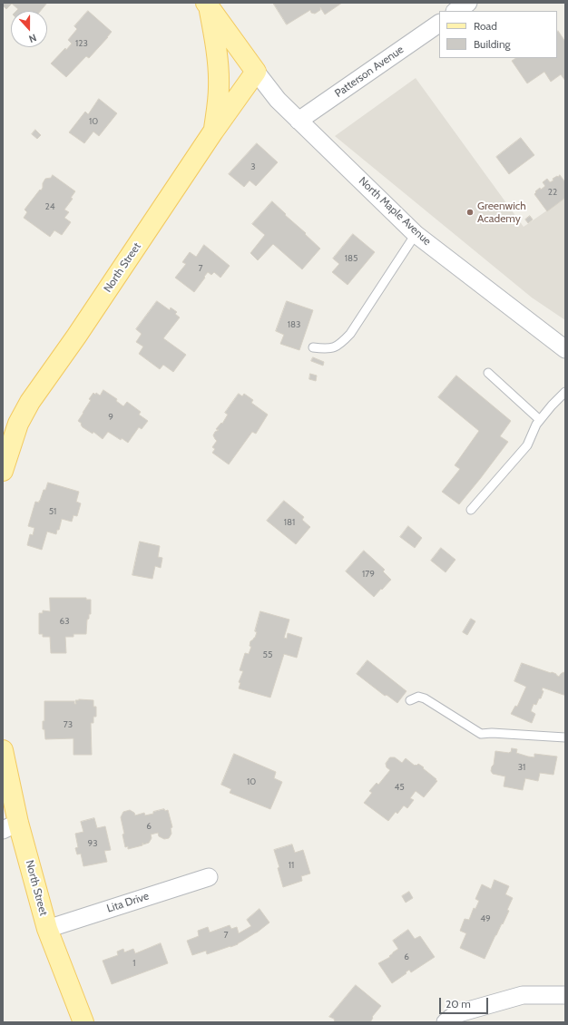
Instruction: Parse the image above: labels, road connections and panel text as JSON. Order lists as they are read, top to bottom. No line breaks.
{"streets":{"main road":["North Street"],"street":["Patterson Avenue","North Maple Avenue","Lita Drive"]},"crossings":[["Patterson Avenue","North Maple Avenue"],["North Maple Avenue","North Street"],["North Street","Lita Drive"]],"places":["Greenwich Academy"],"house_numbers":["123","10","3","22","24","185","7","183","9","51","181","179","63","55","73","31","10","45","6","93","11","49","7","6","1"],"legend":["Road","Building"],"scale_bar":"20 m","north":"bottom"}
